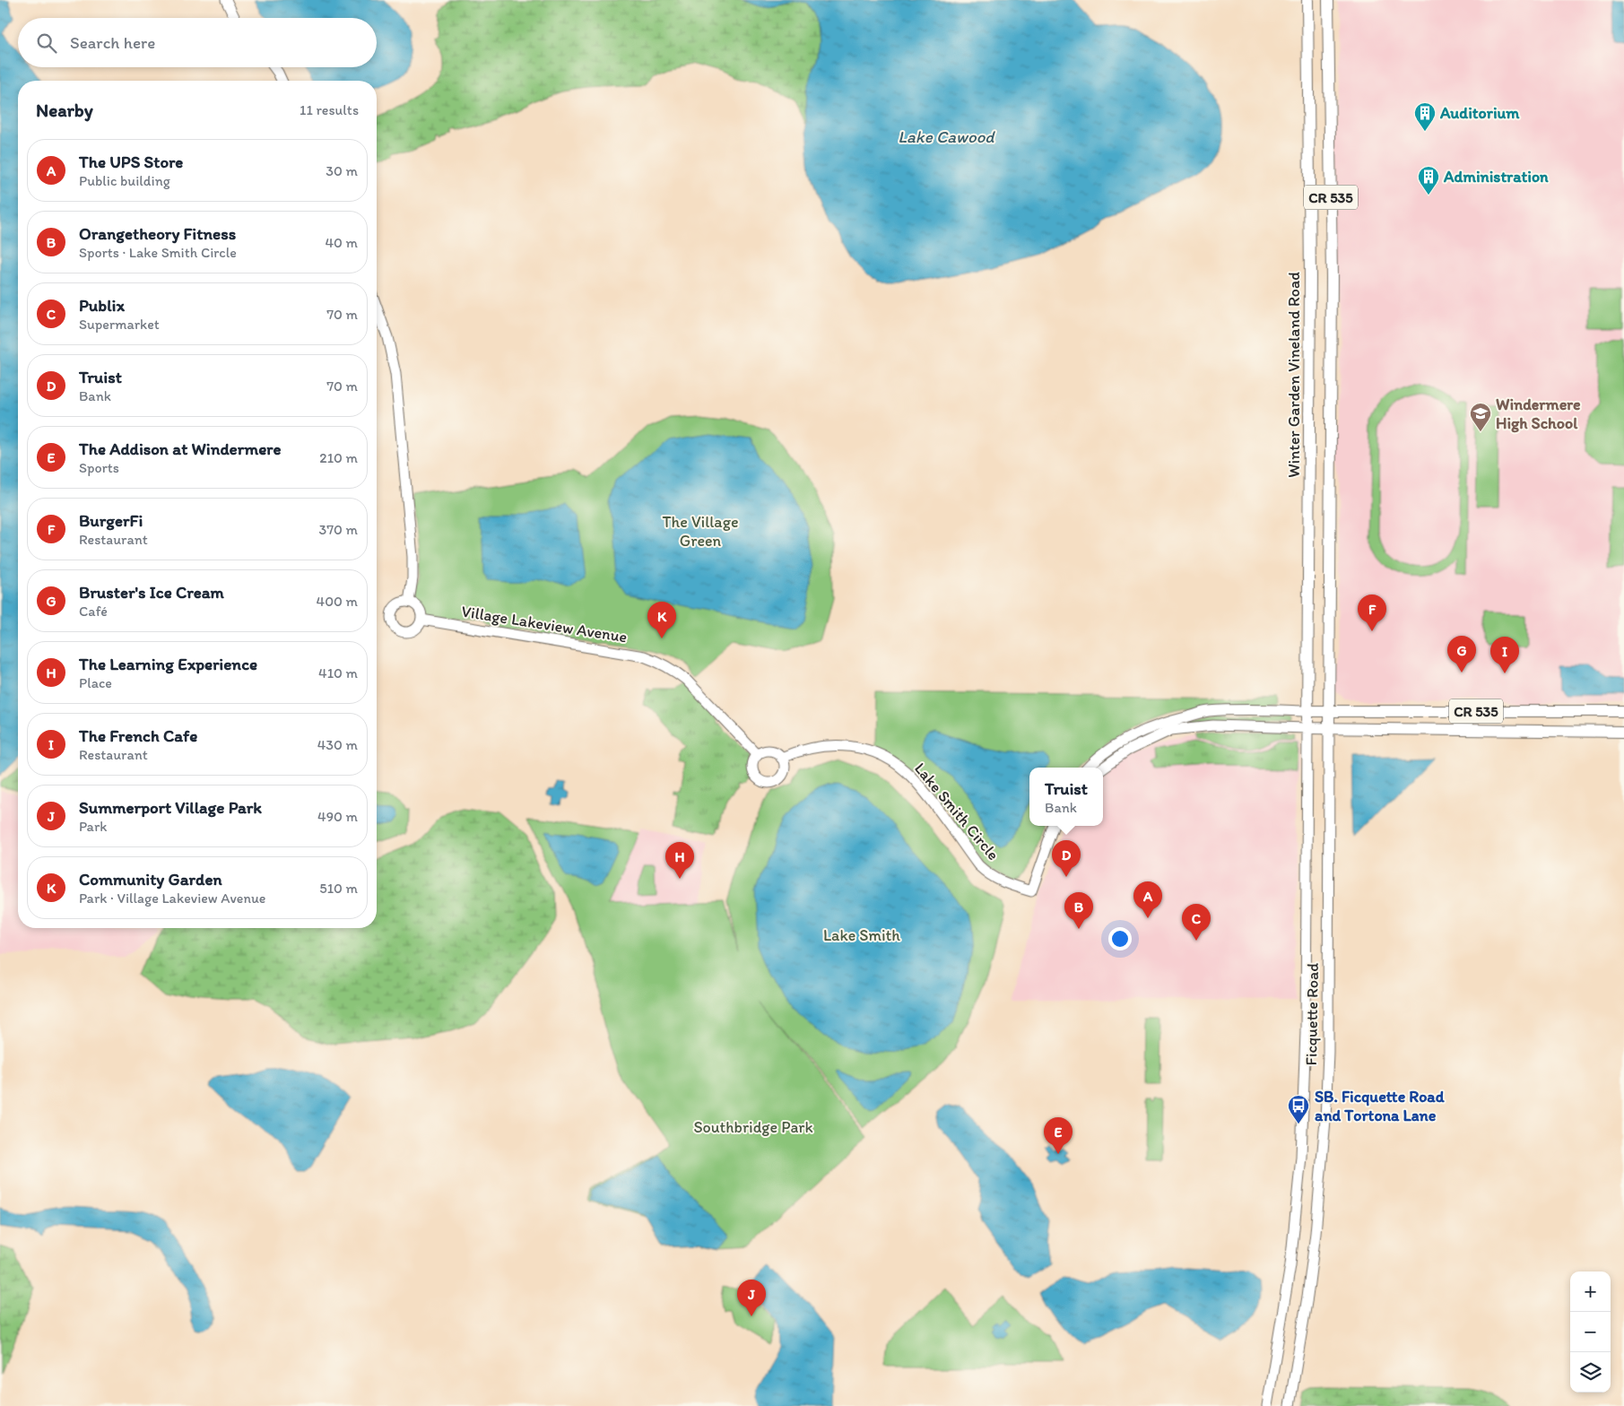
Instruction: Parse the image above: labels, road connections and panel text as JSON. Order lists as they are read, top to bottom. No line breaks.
{"streets":{"main road":["CR 535","Winter Garden Vineland Road"],"street":["Village Lakeview Avenue","Lake Smith Circle","Ficquette Road"]},"crossings":[["CR 535","Winter Garden Vineland Road"],["CR 535","Ficquette Road"],["Winter Garden Vineland Road","Ficquette Road"],["Village Lakeview Avenue","Lake Smith Circle"]],"water":["Lake Cawood"],"parks":["The Village Green","Lake Smith","Southbridge Park"],"places":{"building":["Auditorium","Administration"],"school or university":["Windermere High School"],"bus stop":["SB. Ficquette Road and Tortona Lane"]},"page":{"search":"Search here","heading":["Nearby","11 results"],"list":[{"mark":"A","name":"The UPS Store","note":"Public building","value":"30 m"},{"mark":"B","name":"Orangetheory Fitness","note":"Sports · Lake Smith Circle","value":"40 m"},{"mark":"C","name":"Publix","note":"Supermarket","value":"70 m"},{"mark":"D","name":"Truist","note":"Bank","value":"70 m"},{"mark":"E","name":"The Addison at Windermere","note":"Sports","value":"210 m"},{"mark":"F","name":"BurgerFi","note":"Restaurant","value":"370 m"},{"mark":"G","name":"Bruster's Ice Cream","note":"Café","value":"400 m"},{"mark":"H","name":"The Learning Experience","note":"Place","value":"410 m"},{"mark":"I","name":"The French Cafe","note":"Restaurant","value":"430 m"},{"mark":"J","name":"Summerport Village Park","note":"Park","value":"490 m"},{"mark":"K","name":"Community Garden","note":"Park · Village Lakeview Avenue","value":"510 m"}],"pins":["F","K","G","I","D","H","A","B","C","E","J"],"popup":["Truist","Bank"],"map_buttons":["+","−"]}}
